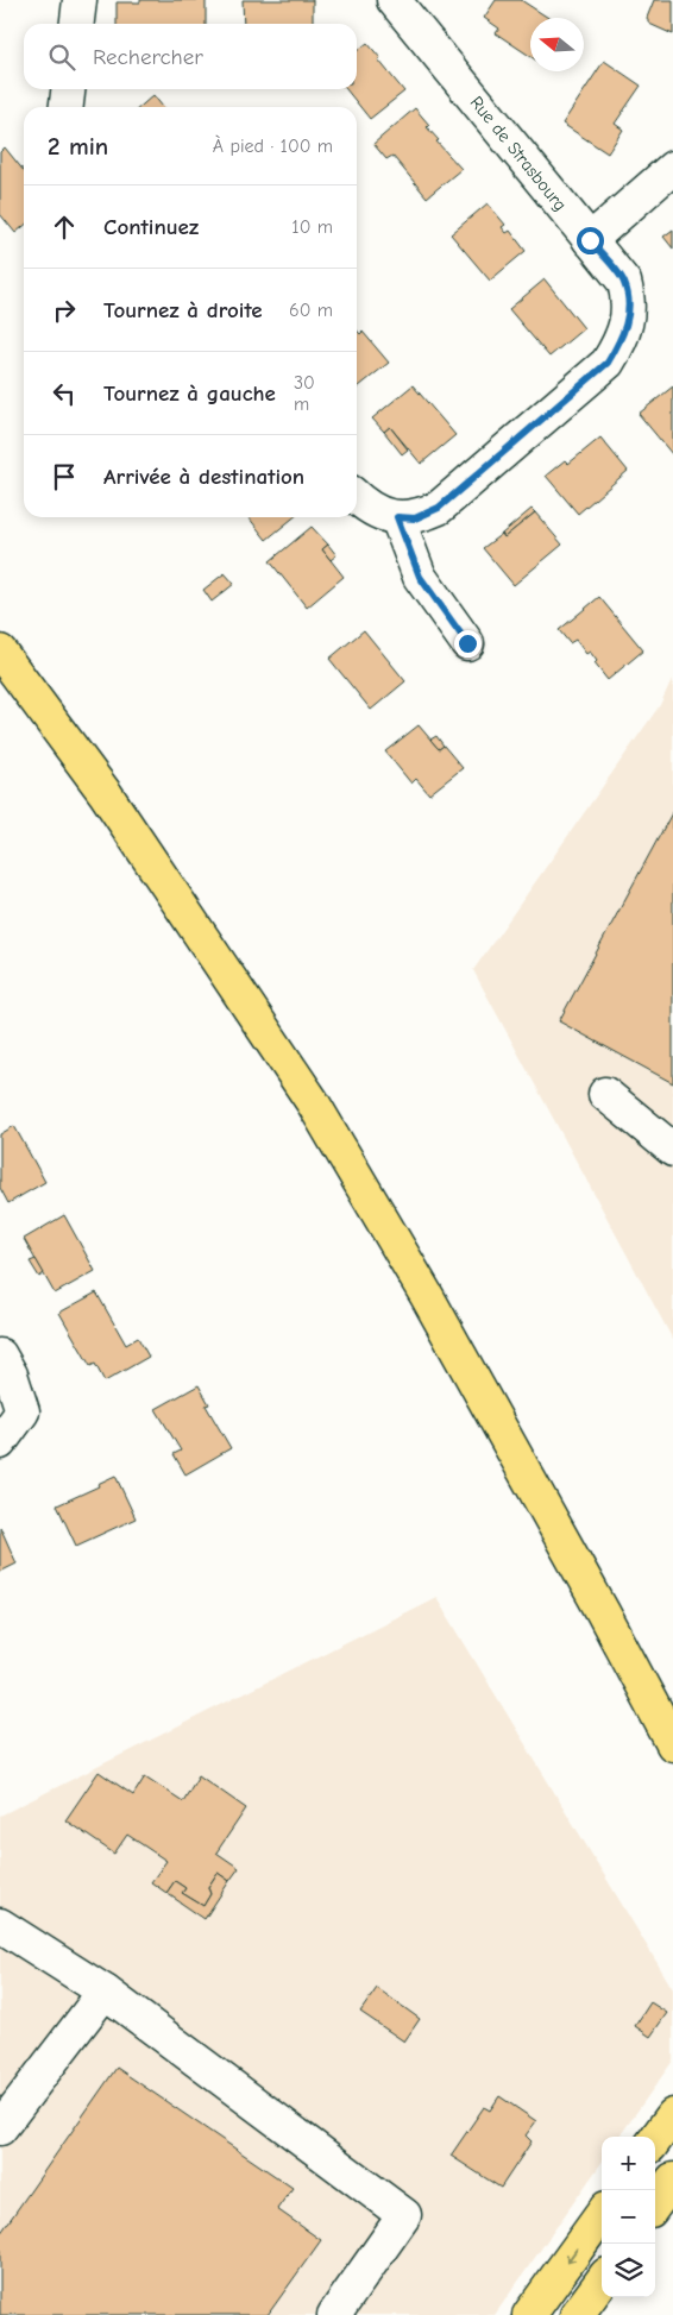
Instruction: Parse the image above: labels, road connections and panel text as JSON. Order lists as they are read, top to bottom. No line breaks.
{"streets":{"street":["Rue de Strasbourg"]},"north":"left","page":{"search":"Rechercher","heading":["2 min","À pied · 100 m"],"list":[["Continuez","10 m"],["Tournez à droite","60 m"],["Tournez à gauche","30 m"],"Arrivée à destination"],"map_buttons":["+","−"]}}
